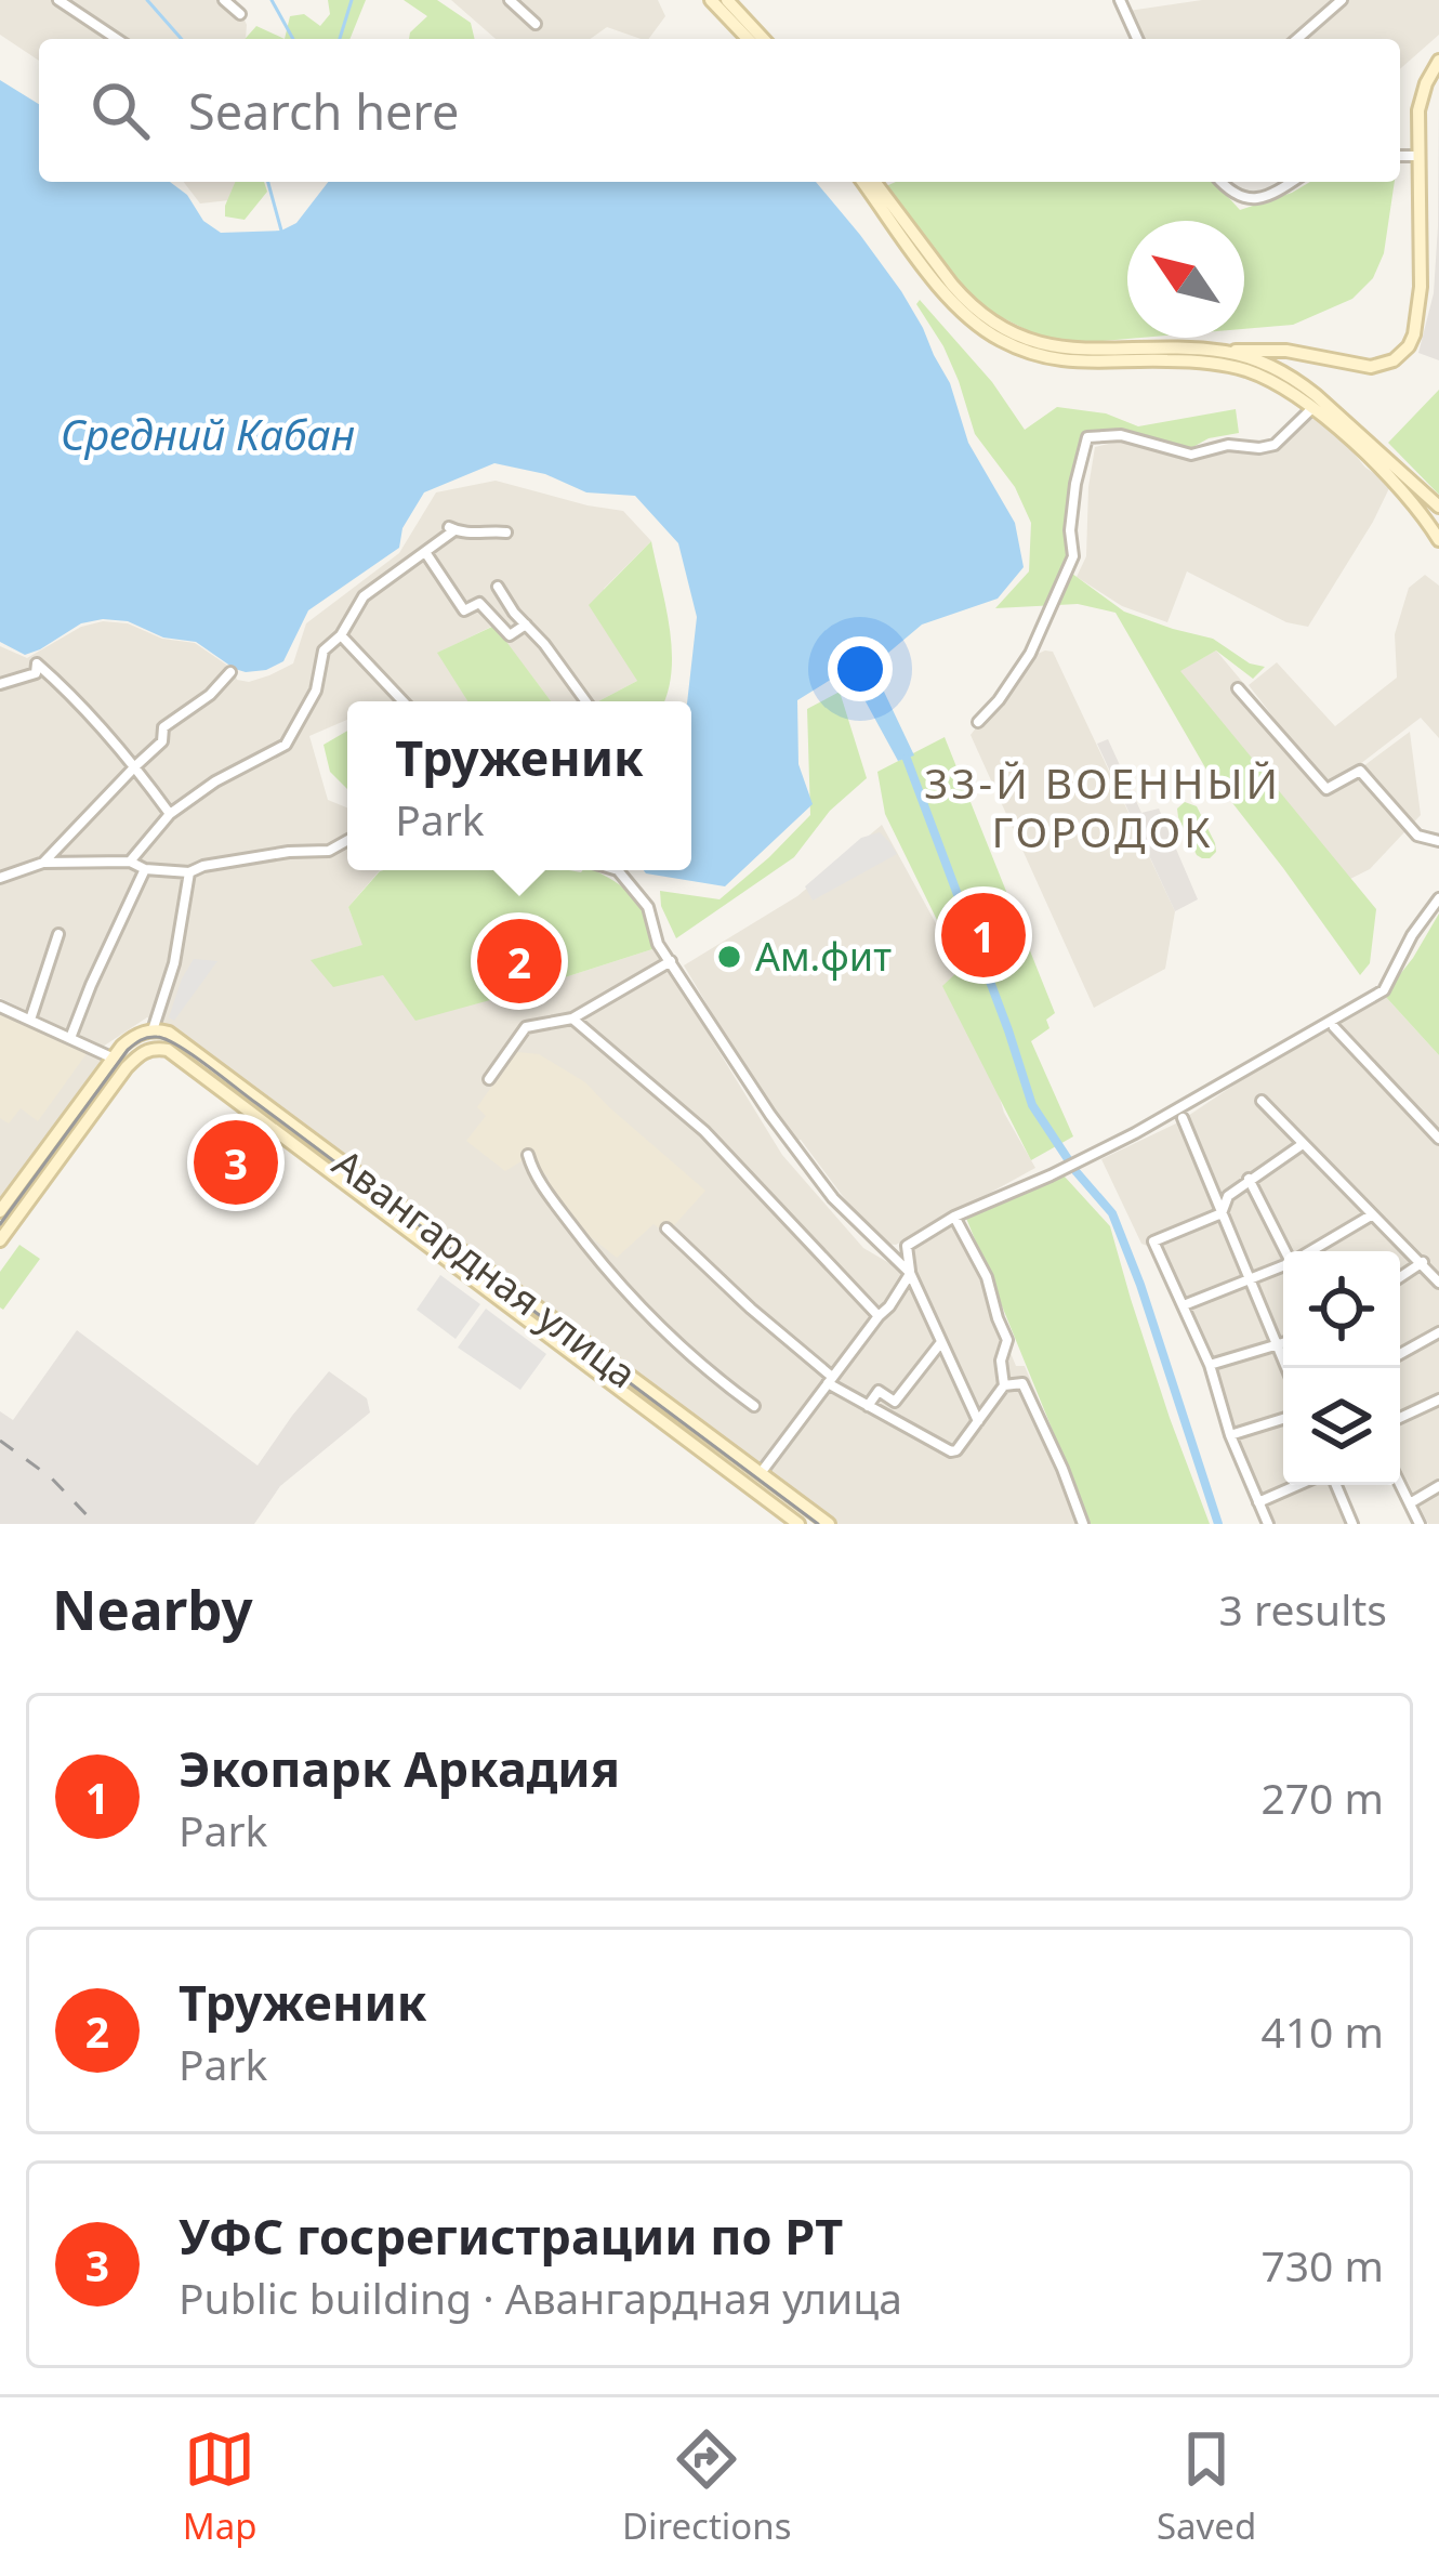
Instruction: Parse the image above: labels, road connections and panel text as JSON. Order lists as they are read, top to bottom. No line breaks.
{"streets":{"main road":["Авангардная улица"]},"districts":["33-Й ВОЕННЫЙ ГОРОДОК"],"water":["Средний Кабан"],"places":["Ам.фит"],"north":"top left","page":{"search":"Search here","popup":["Труженик","Park"],"pins":["1","2","3"],"heading":["Nearby","3 results"],"list":[{"mark":"1","name":"Экопарк Аркадия","note":"Park","value":"270 m"},{"mark":"2","name":"Труженик","note":"Park","value":"410 m"},{"mark":"3","name":"УФС госрегистрации по РТ","note":"Public building · Авангардная улица","value":"730 m"}],"nav":["Map","Directions","Saved"]}}
